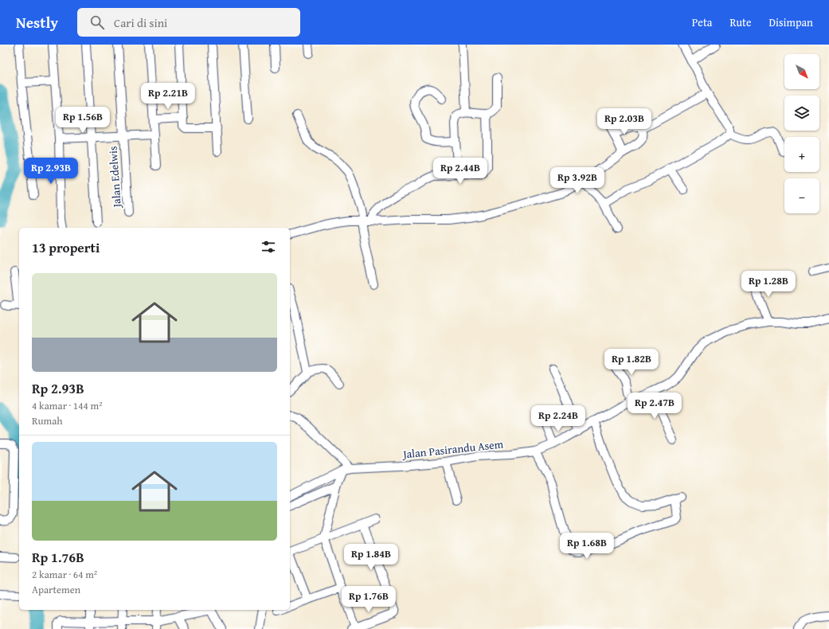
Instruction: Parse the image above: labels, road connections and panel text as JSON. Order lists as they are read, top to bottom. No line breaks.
{"streets":{"street":["Jalan Edelwis","Jalan Pasirandu Asem"]},"north":"bottom right","page":{"header":"Nestly","search":"Cari di sini","nav":["Peta","Rute","Disimpan"],"map_buttons":["+","−"],"price":["Rp 2.21B","Rp 1.56B","Rp 2.03B","Rp 2.93B","Rp 2.44B","Rp 3.92B","Rp 1.28B","Rp 1.82B","Rp 2.47B","Rp 2.24B","Rp 1.68B","Rp 1.84B","Rp 1.76B"],"heading":"13 properti","list":[{"name":"Rp 2.93B","note":"4 kamar · 144 m² · Rumah"},{"name":"Rp 1.76B","note":"2 kamar · 64 m² · Apartemen"}]}}
